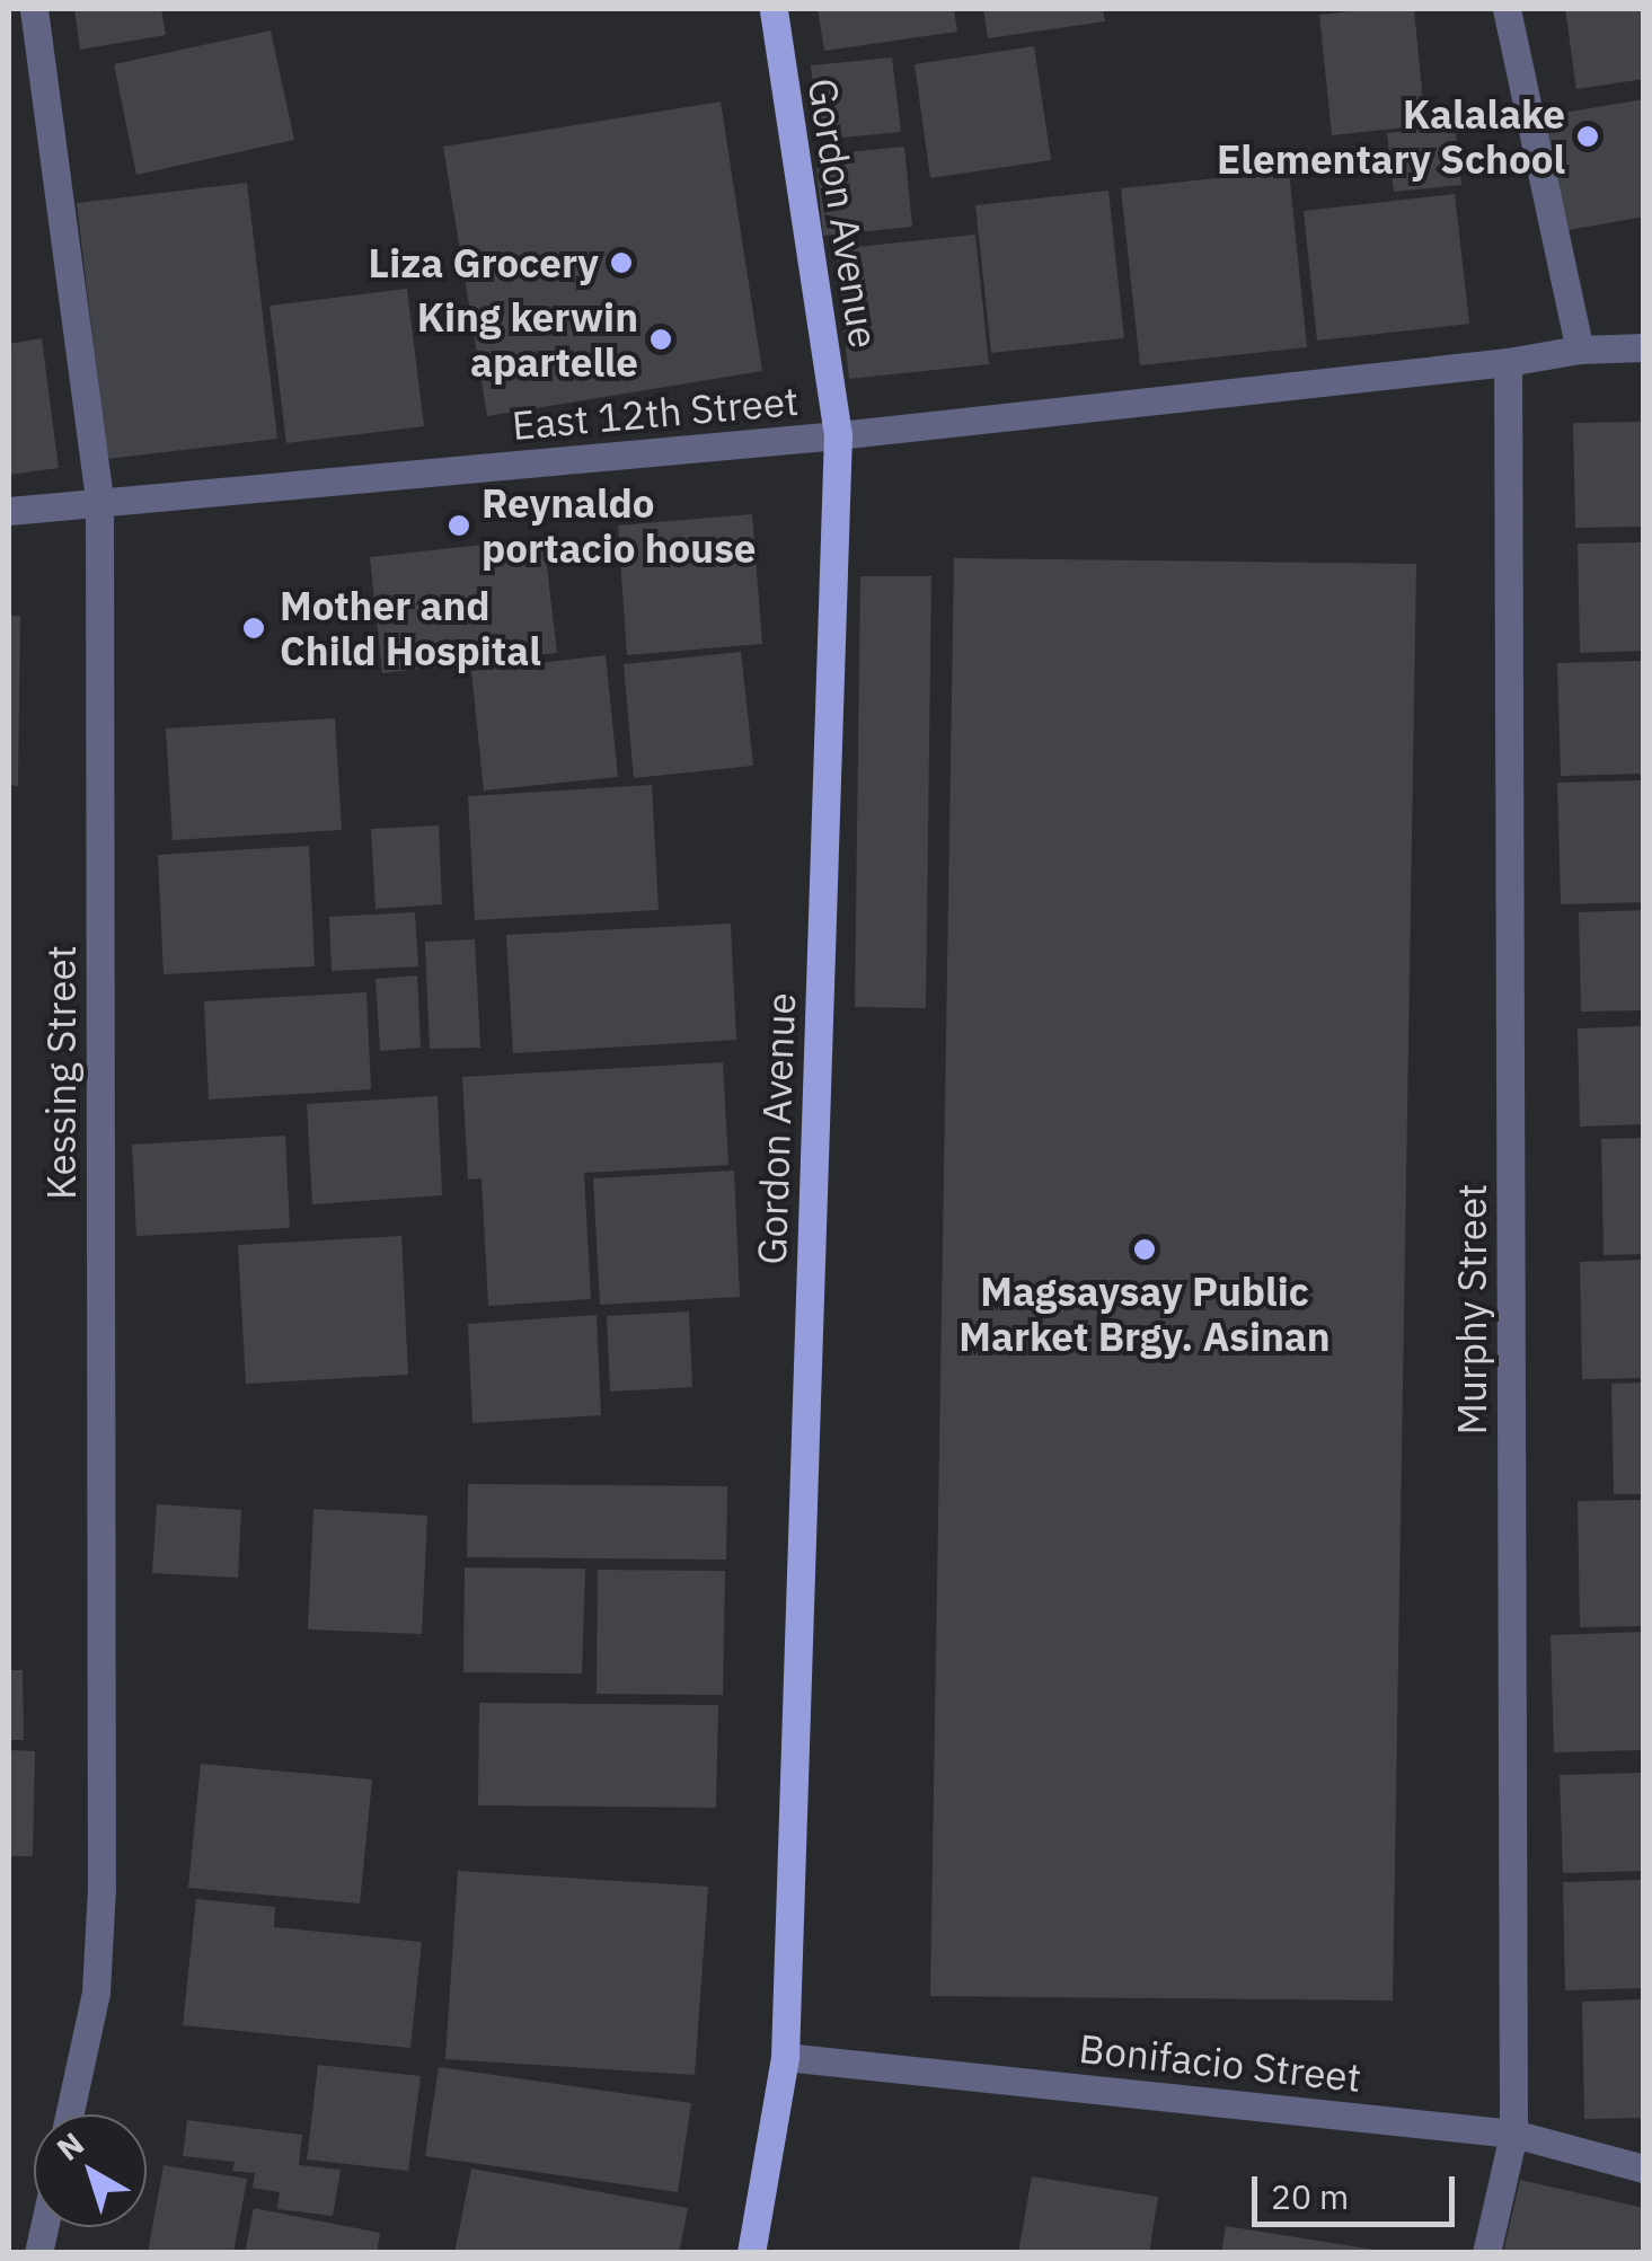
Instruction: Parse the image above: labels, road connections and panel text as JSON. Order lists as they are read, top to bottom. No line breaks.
{"streets":{"main road":["Gordon Avenue"],"street":["East 12th Street","Kessing Street","Murphy Street","Bonifacio Street"]},"crossings":[["Gordon Avenue","East 12th Street"],["Gordon Avenue","Bonifacio Street"],["East 12th Street","Kessing Street"],["East 12th Street","Murphy Street"],["Murphy Street","Bonifacio Street"]],"places":["Kalalake Elementary School","Liza Grocery","King kerwin apartelle","Reynaldo portacio house","Mother and Child Hospital","Magsaysay Public Market Brgy. Asinan"],"scale_bar":"20 m","north":"top left"}
